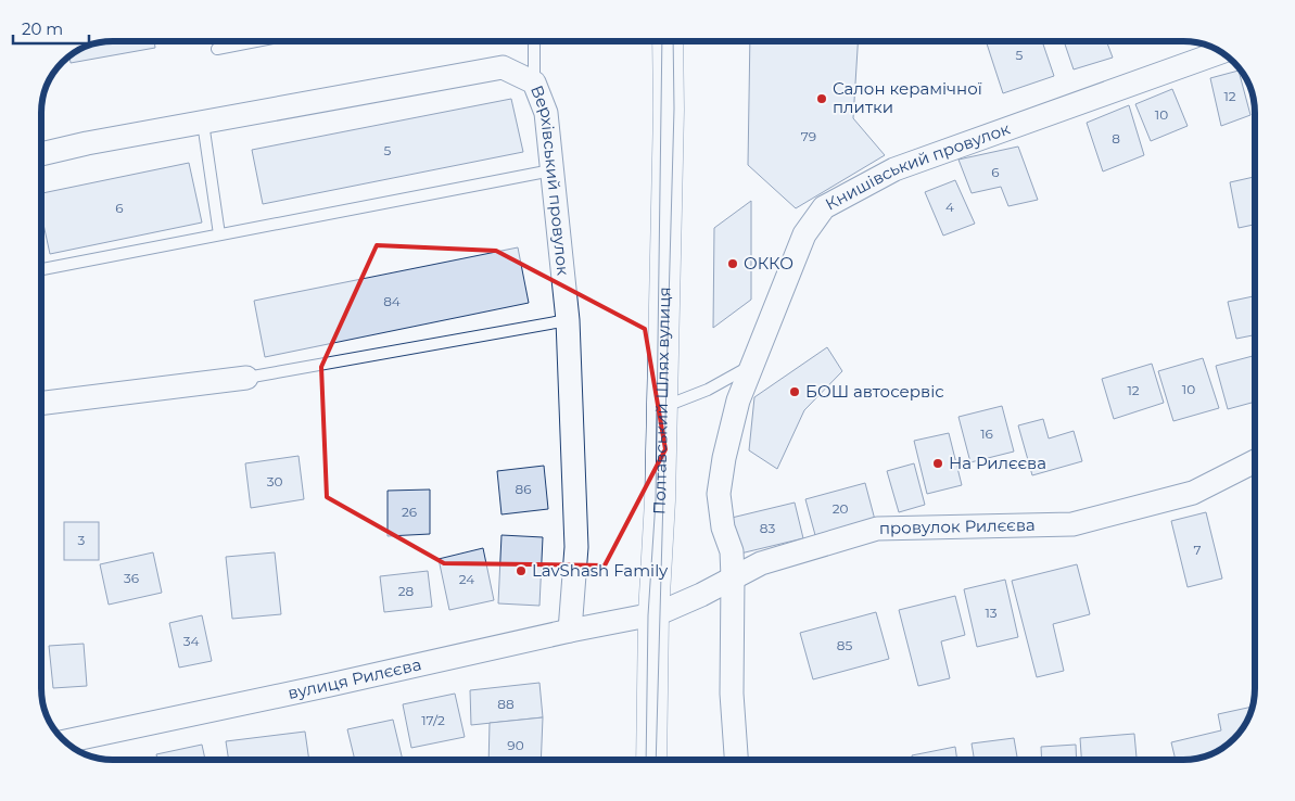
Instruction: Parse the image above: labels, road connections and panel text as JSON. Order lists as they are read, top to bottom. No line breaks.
{"streets":{"main road":["Полтавський Шлях вулиця"],"street":["Книшівський провулок","Верхівський провулок","провулок Рилєєва","вулиця Рилєєва"]},"crossings":[["Книшівський провулок","провулок Рилєєва"],["Верхівський провулок","вулиця Рилєєва"],["Полтавський Шлях вулиця","провулок Рилєєва"],["Полтавський Шлях вулиця","вулиця Рилєєва"],["провулок Рилєєва","вулиця Рилєєва"]],"places":["Салон керамічної плитки","ОККО","БОШ автосервіс","На Рилєєва","LavShash Family"],"house_numbers":["5","12","10","79","8","5","6","4","6","84","10","12","16","30","86","20","26","83","3","7","36","24","28","13","34","85","88","17/2","90"],"scale_bar":"20 m"}
